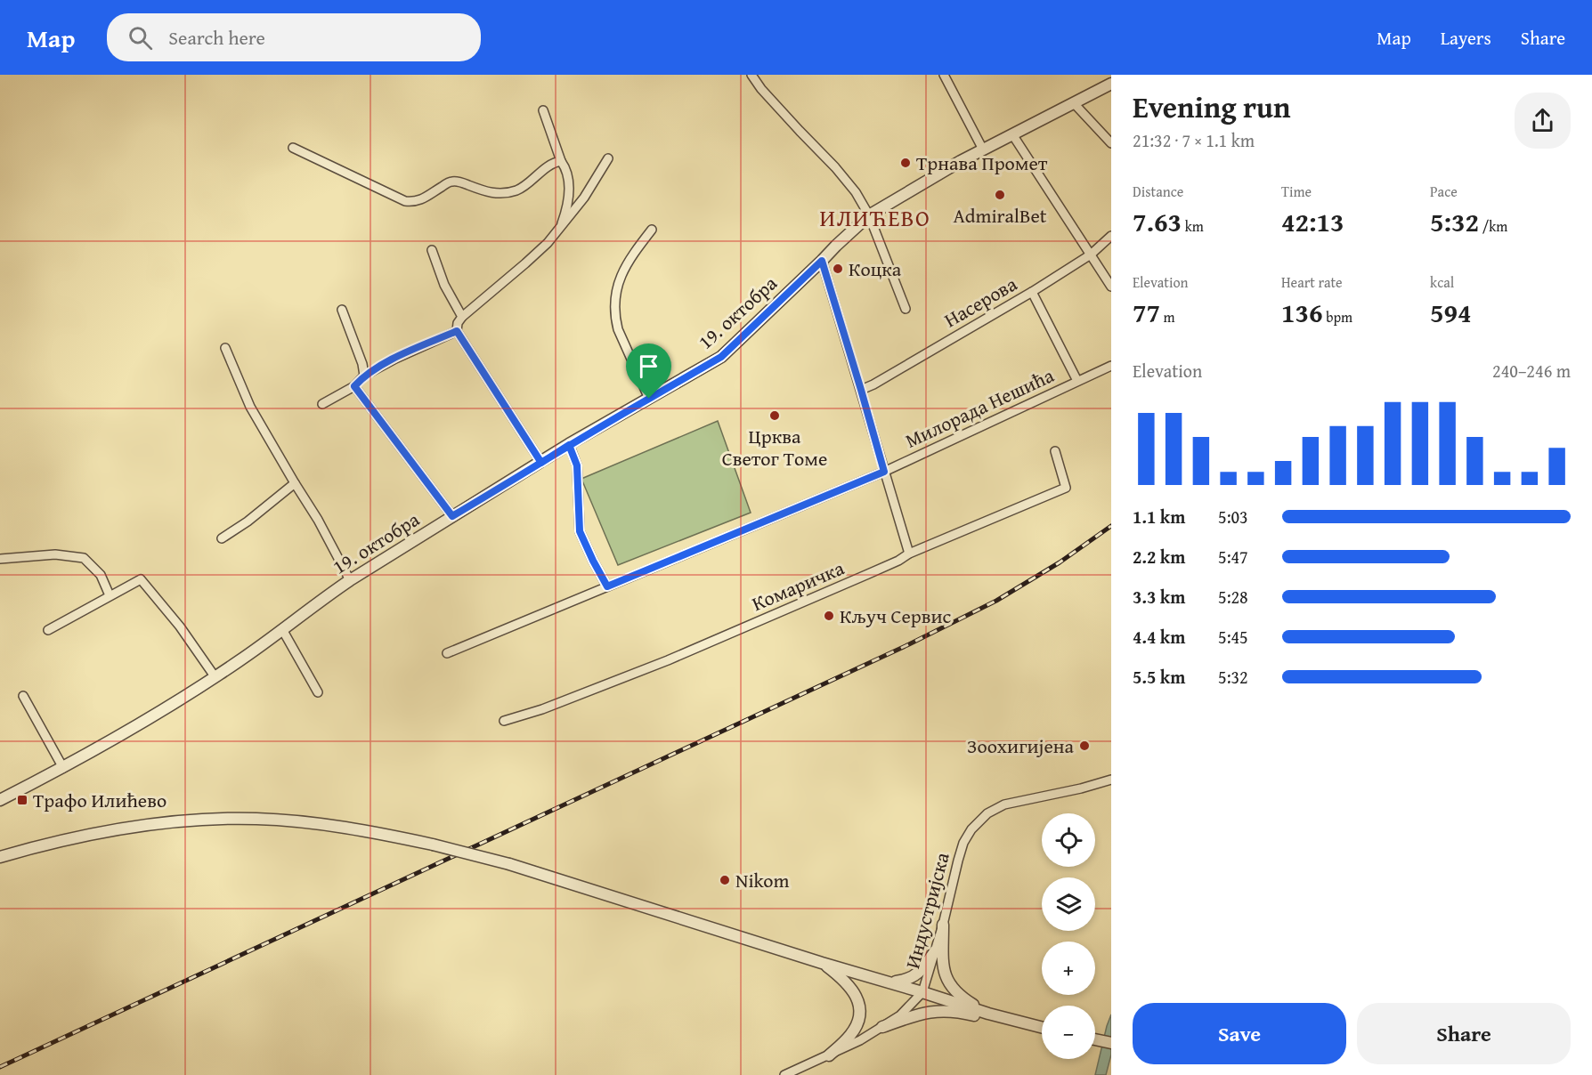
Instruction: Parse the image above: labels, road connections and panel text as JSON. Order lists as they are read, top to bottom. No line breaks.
{"streets":{"street":["Насерова","19. октобра","Милорада Нешића","Комаричка","Индустријска"]},"districts":["ИЛИЋЕВО"],"places":{"other":["Трнава Промет","AdmiralBet","Коцка","Црква Светог Томе","Кључ Сервис","Зоохигијена","Nikom"],"transit":["Трафо Илићево"]},"page":{"header":"Map","search":"Search here","nav":["Map","Layers","Share"],"heading":["Evening run","21:32 · 7 × 1.1 km"],"stats":[["Distance","7.63 km"],["Time","42:13"],["Pace","5:32 /km"],["Elevation","77 m"],["Heart rate","136 bpm"],["kcal","594"]],"chart":["Elevation","240–246 m"],"list":[{"name":"1.1 km","note":"5:03"},{"name":"2.2 km","note":"5:47"},{"name":"3.3 km","note":"5:28"},{"name":"4.4 km","note":"5:45"},{"name":"5.5 km","note":"5:32"}],"map_buttons":["+","−"],"buttons":["Save","Share"]}}
